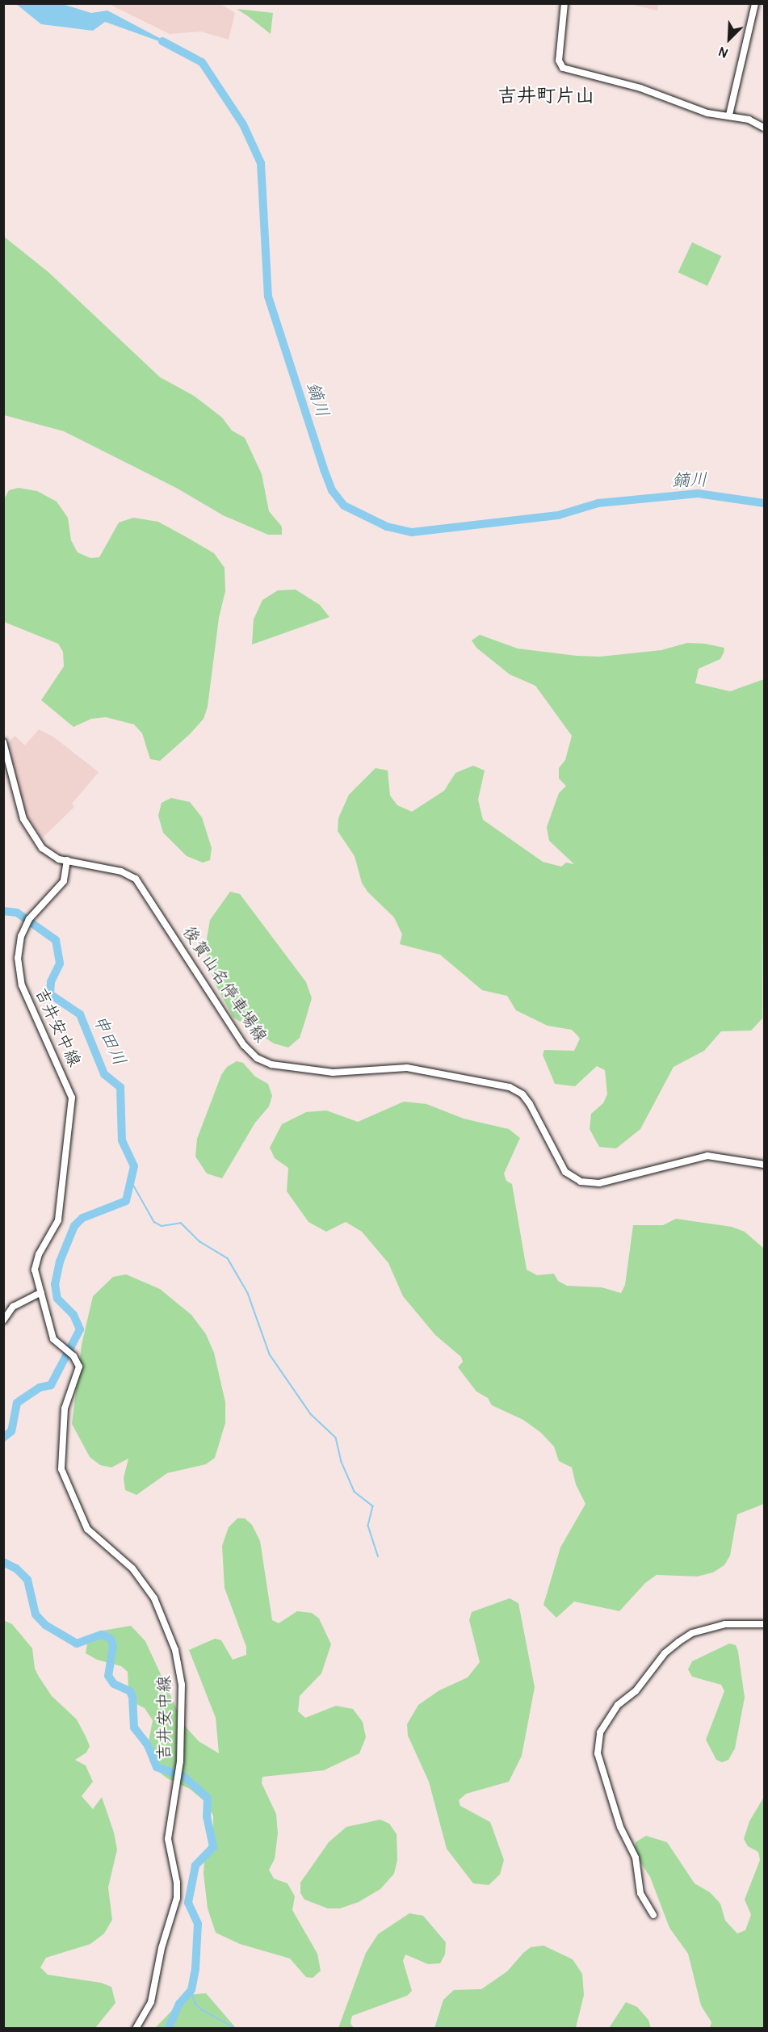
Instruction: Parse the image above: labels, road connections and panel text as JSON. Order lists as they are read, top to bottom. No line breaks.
{"streets":{"main road":["後賀山名停車場線","吉井安中線"]},"crossings":[["後賀山名停車場線","吉井安中線"]],"districts":["吉井町片山"],"water":["鏑川","申田川"],"north":"bottom left"}
